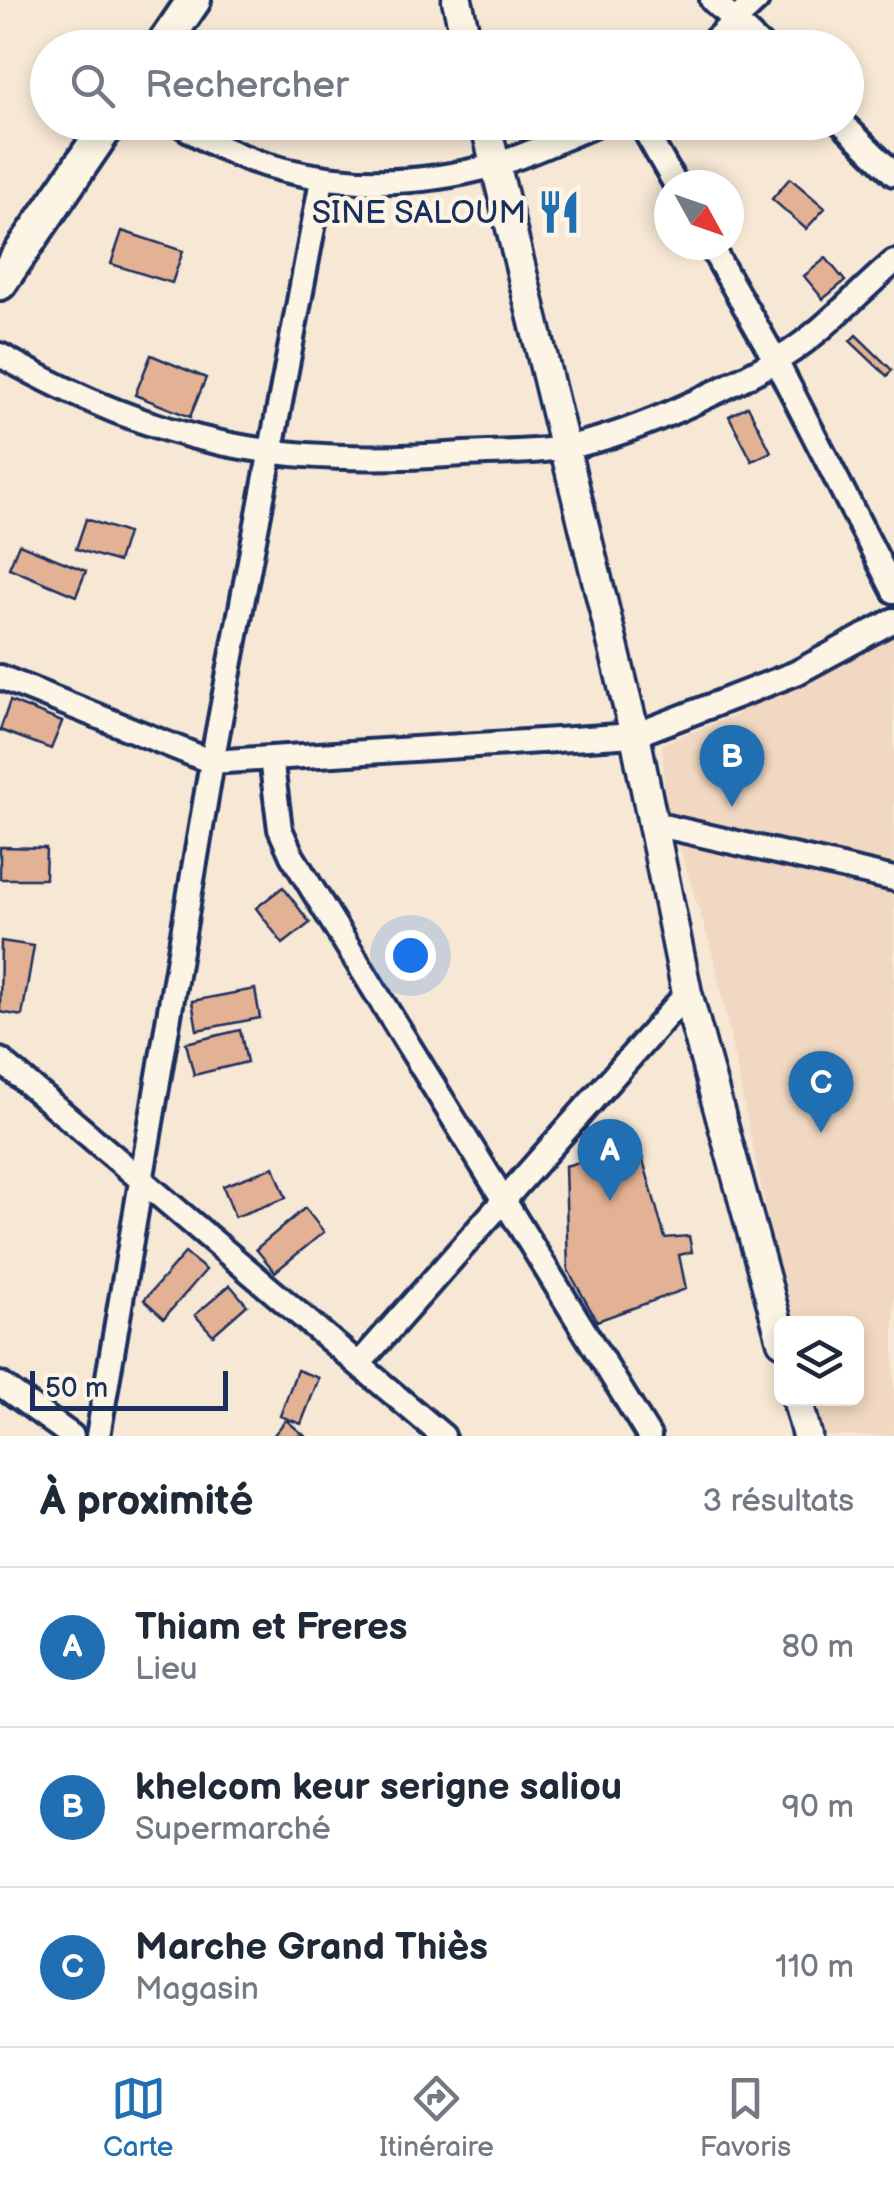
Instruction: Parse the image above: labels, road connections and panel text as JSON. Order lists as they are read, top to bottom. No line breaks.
{"places":{"restaurant":["SINE SALOUM"]},"scale_bar":"50 m","north":"bottom right","page":{"search":"Rechercher","pins":["B","C","A"],"scale":"50 m","heading":["À proximité","3 résultats"],"list":[{"mark":"A","name":"Thiam et Freres","note":"Lieu","value":"80 m"},{"mark":"B","name":"khelcom keur serigne saliou","note":"Supermarché","value":"90 m"},{"mark":"C","name":"Marche Grand Thiès","note":"Magasin","value":"110 m"}],"nav":["Carte","Itinéraire","Favoris"]}}
